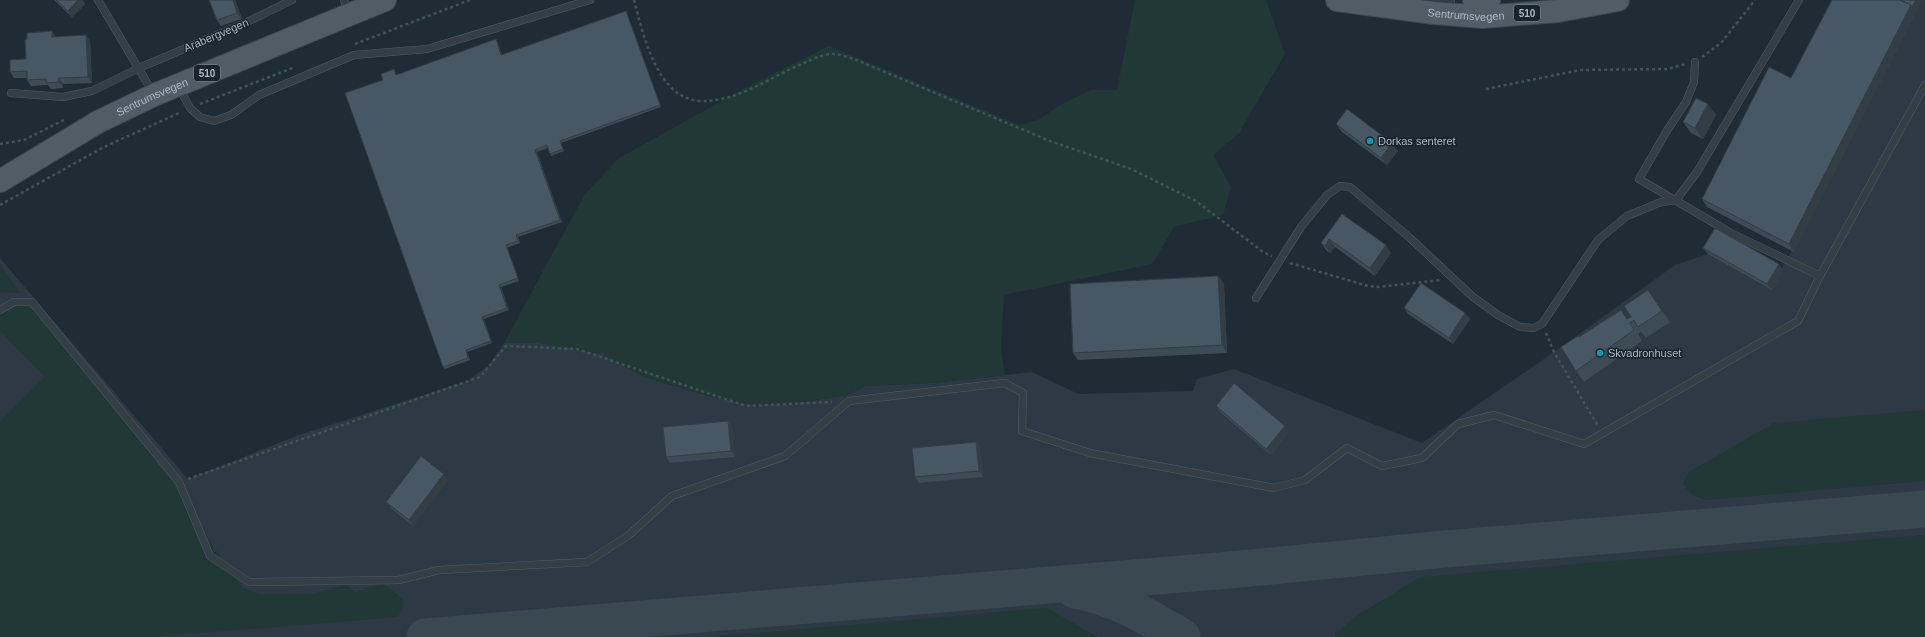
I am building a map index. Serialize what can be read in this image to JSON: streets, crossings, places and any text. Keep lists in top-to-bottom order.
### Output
{
  "streets": {
    "main road": ["Sentrumsvegen", "510"],
    "lane": ["Arabergvegen"]
  },
  "places": ["Dorkas senteret", "Skvadronhuset"]
}
